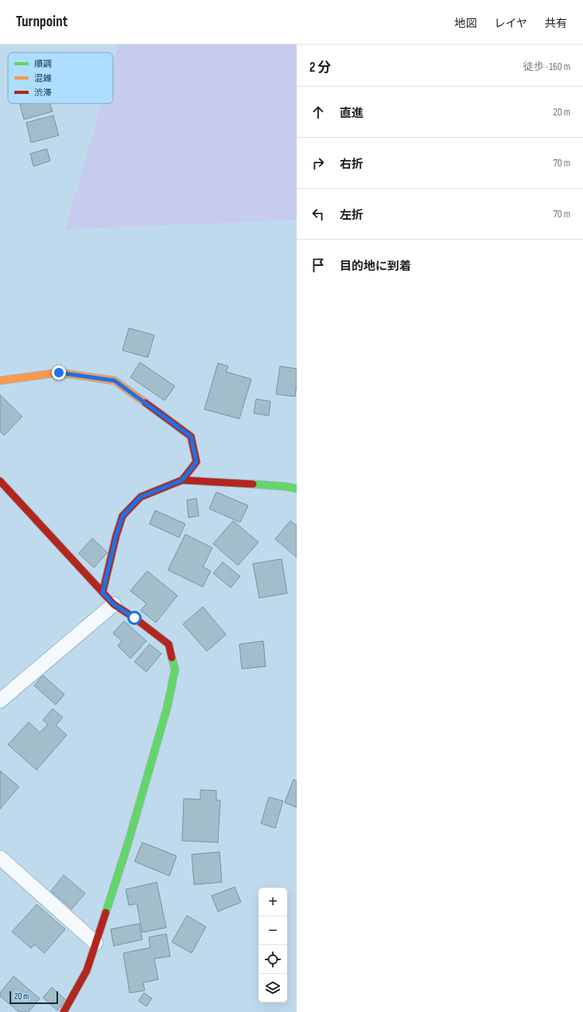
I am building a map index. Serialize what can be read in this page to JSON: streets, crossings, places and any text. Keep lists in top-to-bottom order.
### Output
{
  "legend": ["順調", "混雑", "渋滞"],
  "scale_bar": "20 m",
  "page": {
    "header": "Turnpoint",
    "nav": ["地図", "レイヤ", "共有"],
    "heading": ["2 分", "徒歩 · 160 m"],
    "list": [
      ["直進", "20 m"],
      ["右折", "70 m"],
      ["左折", "70 m"],
      "目的地に到着"
    ],
    "map_buttons": ["+", "−"],
    "scale": "20 m"
  }
}
